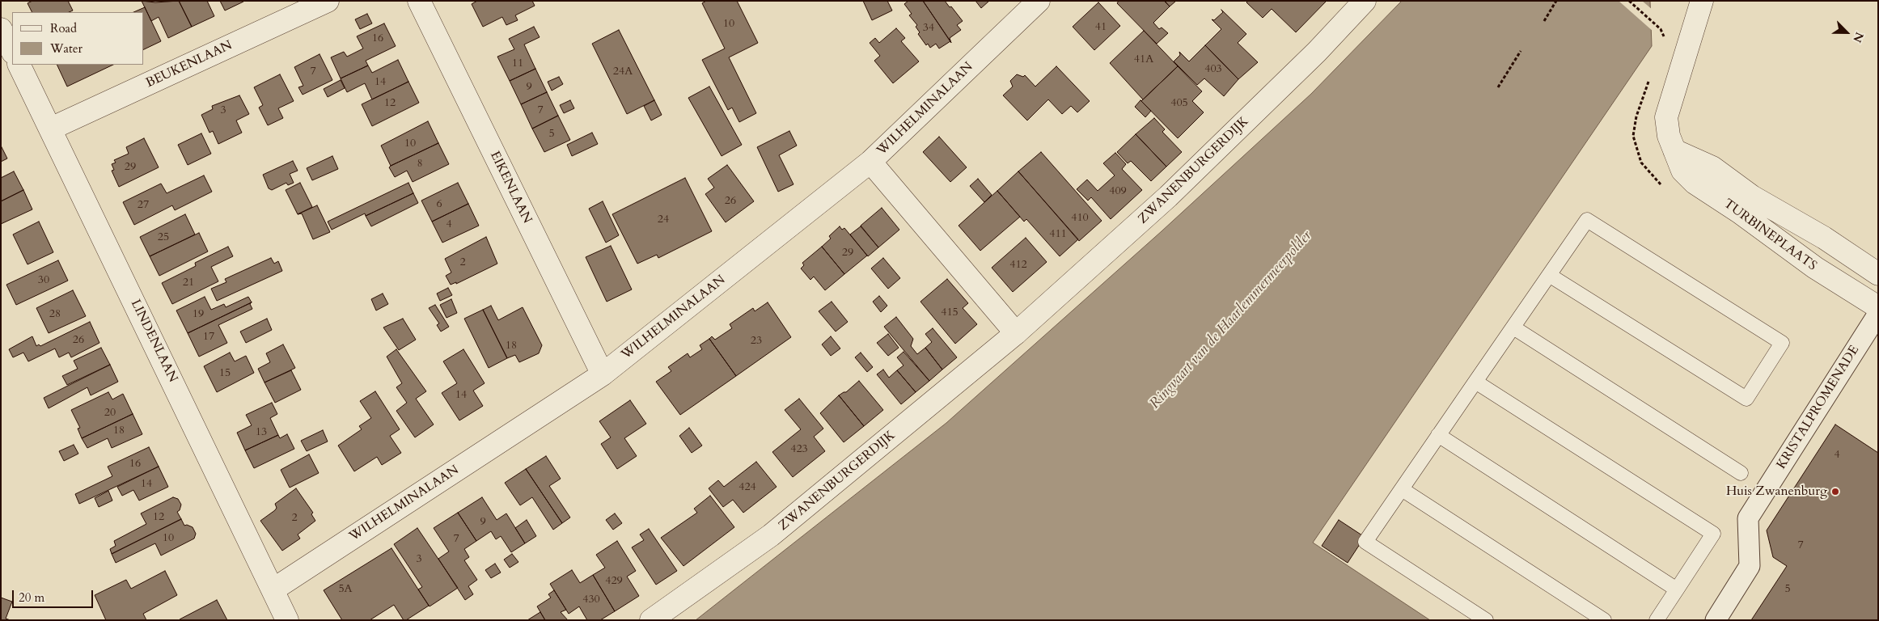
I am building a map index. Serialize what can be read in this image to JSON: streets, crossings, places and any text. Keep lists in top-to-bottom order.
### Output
{
  "streets": {
    "street": [
      "BEUKENLAAN",
      "WILHELMINALAAN",
      "ZWANENBURGERDIJK",
      "EIKENLAAN",
      "TURBINEPLAATS",
      "LINDENLAAN",
      "KRISTALPROMENADE"
    ]
  },
  "crossings": [
    ["BEUKENLAAN", "LINDENLAAN"],
    ["WILHELMINALAAN", "EIKENLAAN"],
    ["WILHELMINALAAN", "LINDENLAAN"],
    ["TURBINEPLAATS", "KRISTALPROMENADE"]
  ],
  "water": ["Ringvaart van de Haarlemmermeerpolder"],
  "places": ["Huis Zwanenburg"],
  "house_numbers": [
    "10",
    "41",
    "34",
    "16",
    "41A",
    "11",
    "403",
    "7",
    "24A",
    "14",
    "9",
    "12",
    "405",
    "3",
    "7",
    "5",
    "10",
    "8",
    "29",
    "409",
    "26",
    "6",
    "27",
    "410",
    "24",
    "4",
    "411",
    "25",
    "29",
    "2",
    "412",
    "30",
    "21",
    "415",
    "28",
    "19",
    "17",
    "26",
    "23",
    "18",
    "15",
    "14",
    "20",
    "18",
    "13",
    "423",
    "4",
    "16",
    "14",
    "424",
    "12",
    "2",
    "9",
    "10",
    "7",
    "7",
    "3",
    "429",
    "5A",
    "5",
    "430"
  ],
  "legend": ["Road", "Water"],
  "scale_bar": "20 m",
  "north": "bottom right"
}
